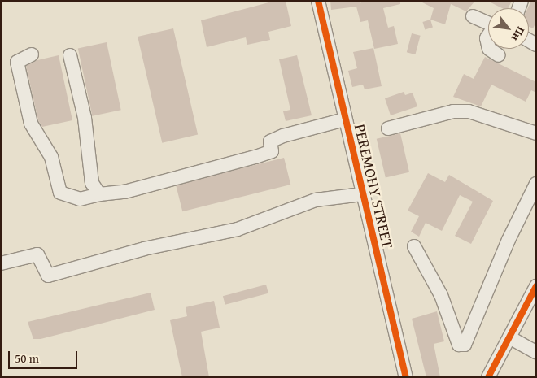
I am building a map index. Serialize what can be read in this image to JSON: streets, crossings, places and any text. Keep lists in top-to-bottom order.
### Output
{
  "streets": {
    "street": ["PEREMOHY STREET"]
  },
  "scale_bar": "50 m",
  "north": "bottom right"
}
